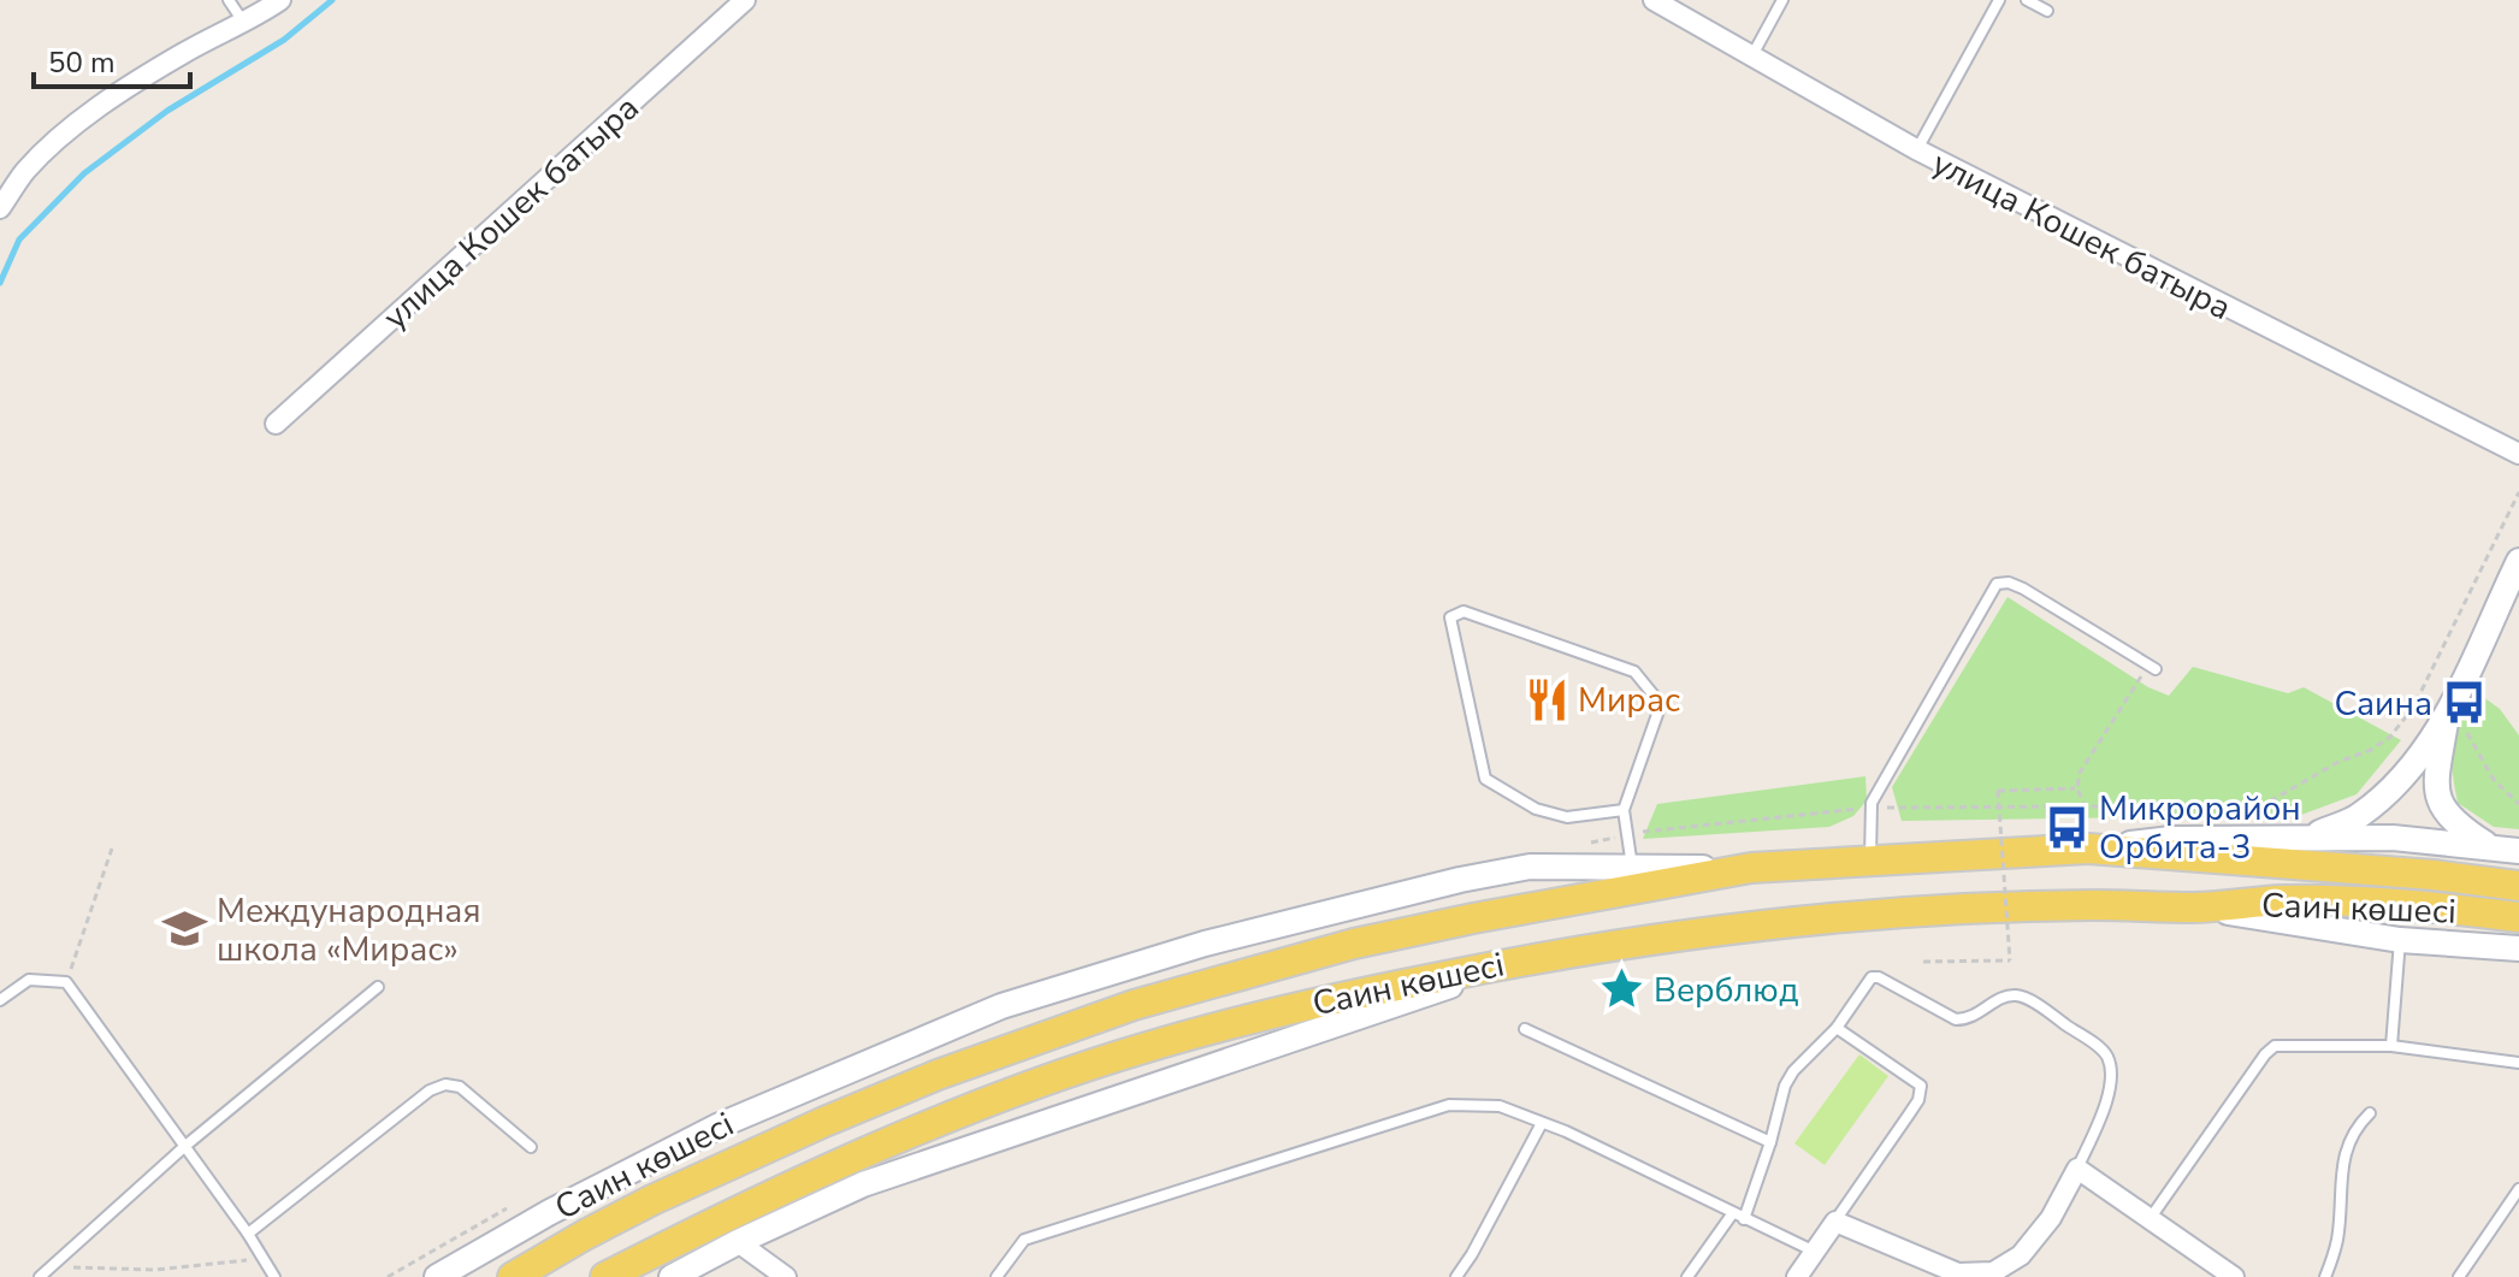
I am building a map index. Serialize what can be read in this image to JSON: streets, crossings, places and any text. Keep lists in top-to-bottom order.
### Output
{
  "streets": {
    "main road": ["Саин көшесі"],
    "street": ["улица Кошек батыра"]
  },
  "places": {
    "restaurant": ["Мирас"],
    "bus stop": ["Саина", "Микрорайон Орбита-3"],
    "school or university": ["Международная школа «Мирас»"],
    "place": ["Верблюд"]
  },
  "scale_bar": "50 m"
}
